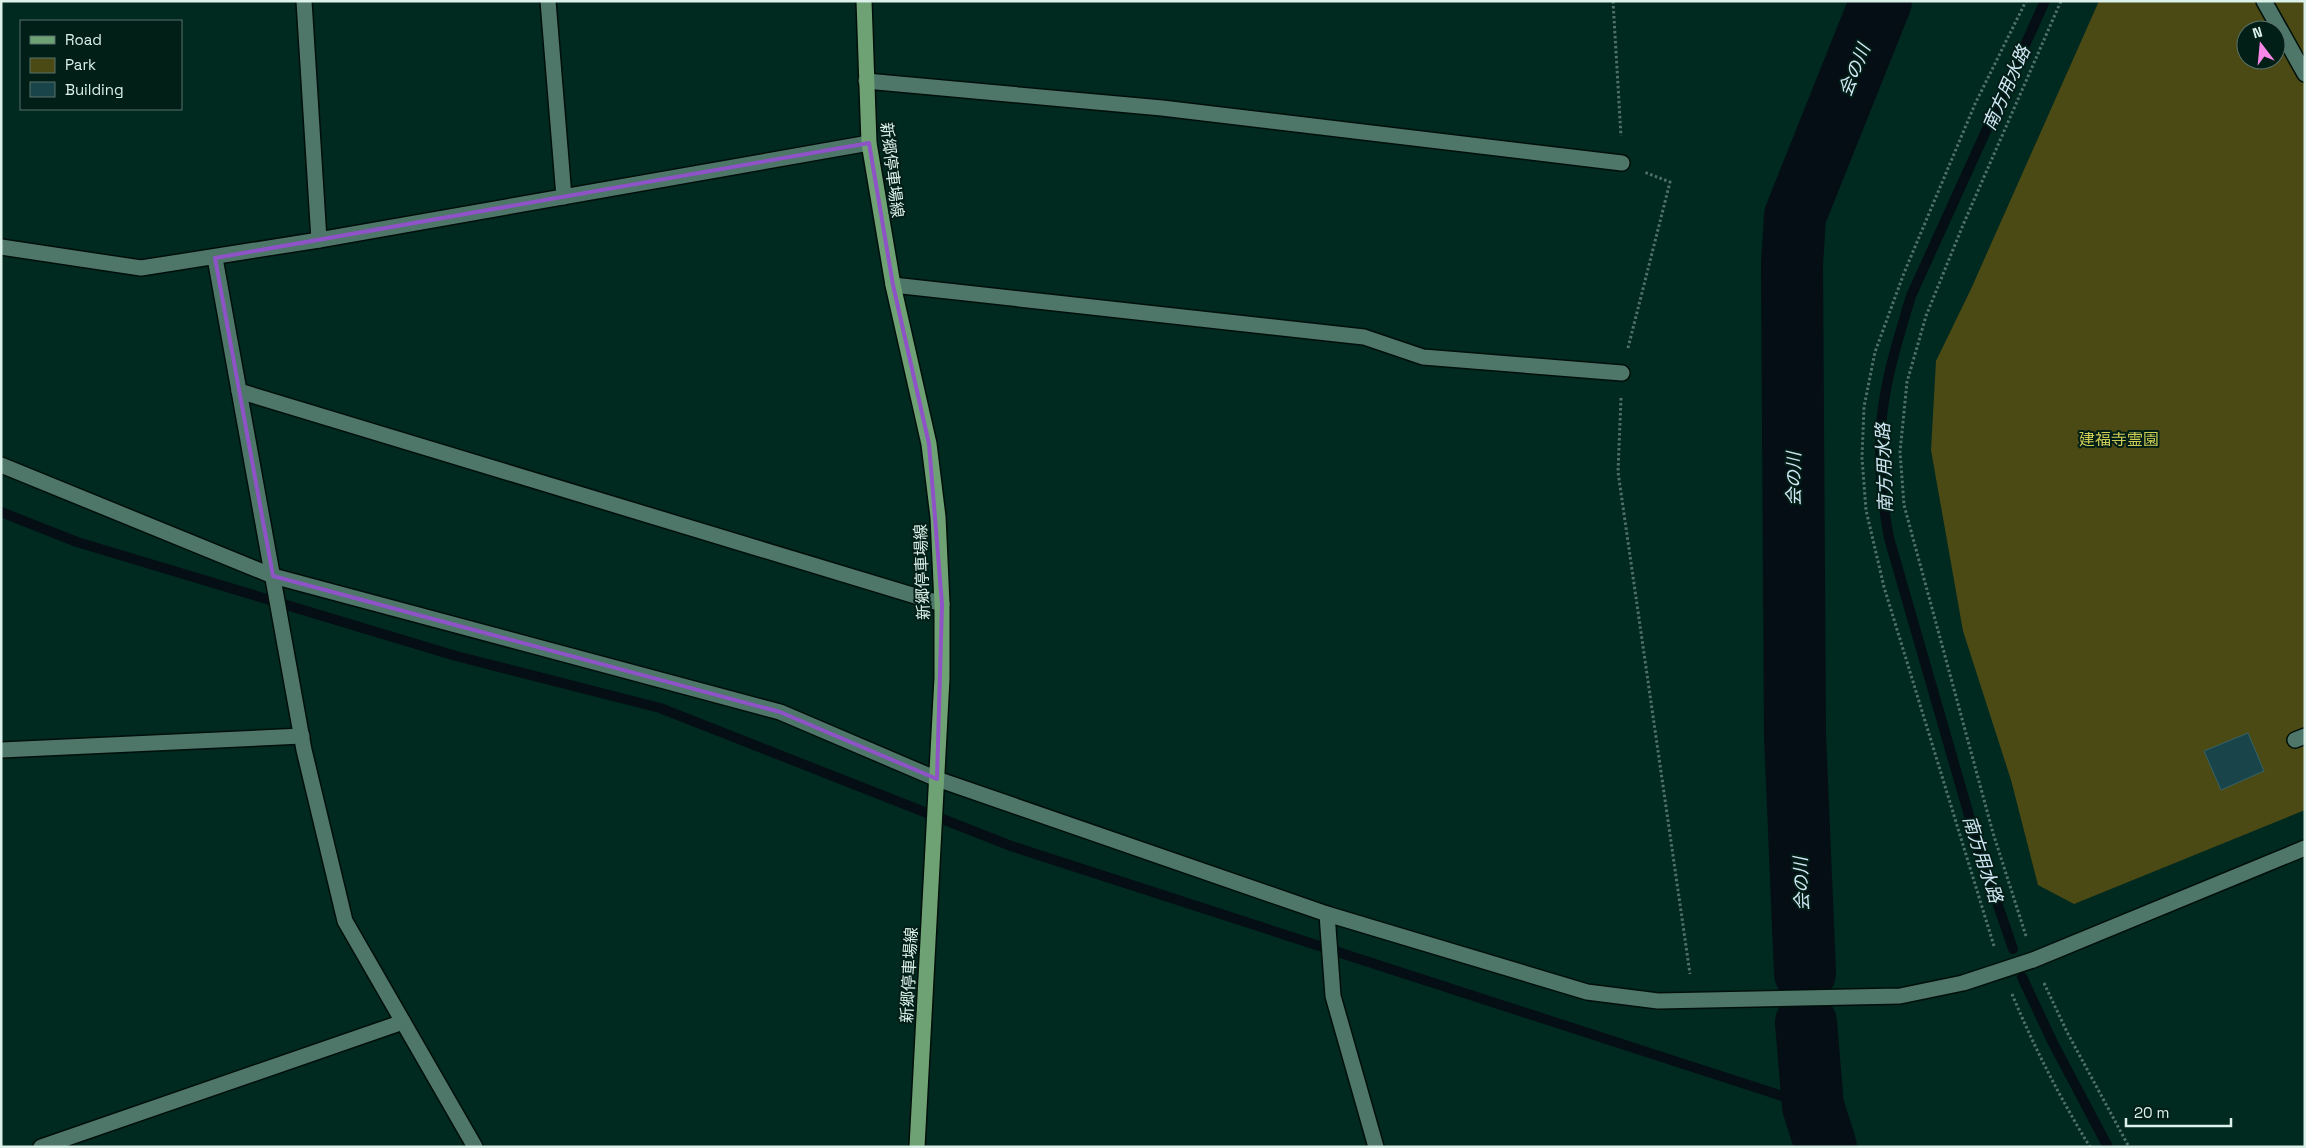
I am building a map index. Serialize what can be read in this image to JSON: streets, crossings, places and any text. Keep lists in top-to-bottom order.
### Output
{
  "streets": {
    "main road": ["新郷停車場線"]
  },
  "water": ["会の川", "南方用水路"],
  "parks": ["建福寺霊園"],
  "legend": ["Road", "Park", "Building"],
  "scale_bar": "20 m",
  "north": "top"
}
